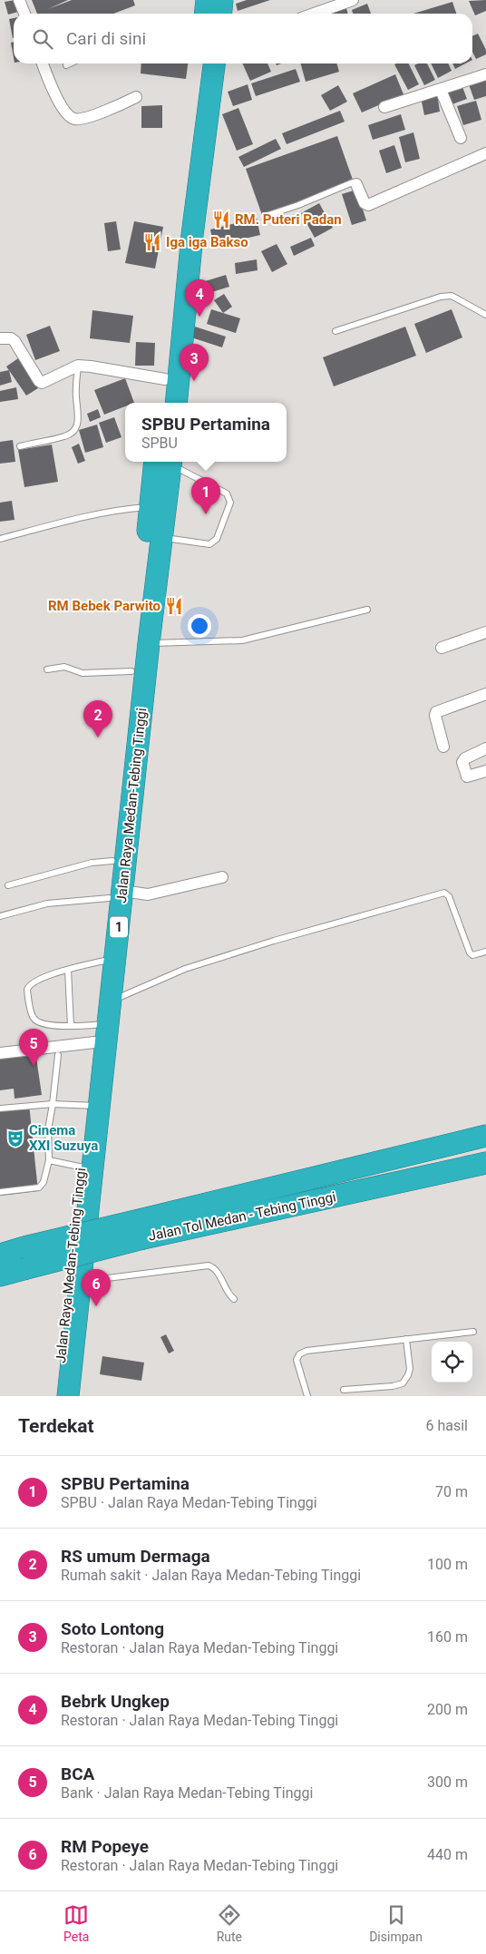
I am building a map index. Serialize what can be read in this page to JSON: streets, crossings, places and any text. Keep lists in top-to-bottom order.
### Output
{
  "streets": {
    "highway": ["Jalan Raya Medan-Tebing Tinggi", "1", "Jalan Tol Medan - Tebing Tinggi"]
  },
  "places": {
    "restaurant": ["RM. Puteri Padan", "Iga iga Bakso", "RM Bebek Parwito"],
    "theatre": ["Cinema XXI Suzuya"]
  },
  "page": {
    "search": "Cari di sini",
    "pins": [
      "4",
      "3",
      "1",
      "2",
      "5",
      "6"
    ],
    "popup": ["SPBU Pertamina", "SPBU"],
    "heading": ["Terdekat", "6 hasil"],
    "list": [
      {
        "mark": "1",
        "name": "SPBU Pertamina",
        "note": "SPBU · Jalan Raya Medan-Tebing Tinggi",
        "value": "70 m"
      },
      {
        "mark": "2",
        "name": "RS umum Dermaga",
        "note": "Rumah sakit · Jalan Raya Medan-Tebing Tinggi",
        "value": "100 m"
      },
      {
        "mark": "3",
        "name": "Soto Lontong",
        "note": "Restoran · Jalan Raya Medan-Tebing Tinggi",
        "value": "160 m"
      },
      {
        "mark": "4",
        "name": "Bebrk Ungkep",
        "note": "Restoran · Jalan Raya Medan-Tebing Tinggi",
        "value": "200 m"
      },
      {
        "mark": "5",
        "name": "BCA",
        "note": "Bank · Jalan Raya Medan-Tebing Tinggi",
        "value": "300 m"
      },
      {
        "mark": "6",
        "name": "RM Popeye",
        "note": "Restoran · Jalan Raya Medan-Tebing Tinggi",
        "value": "440 m"
      }
    ],
    "nav": ["Peta", "Rute", "Disimpan"]
  }
}
